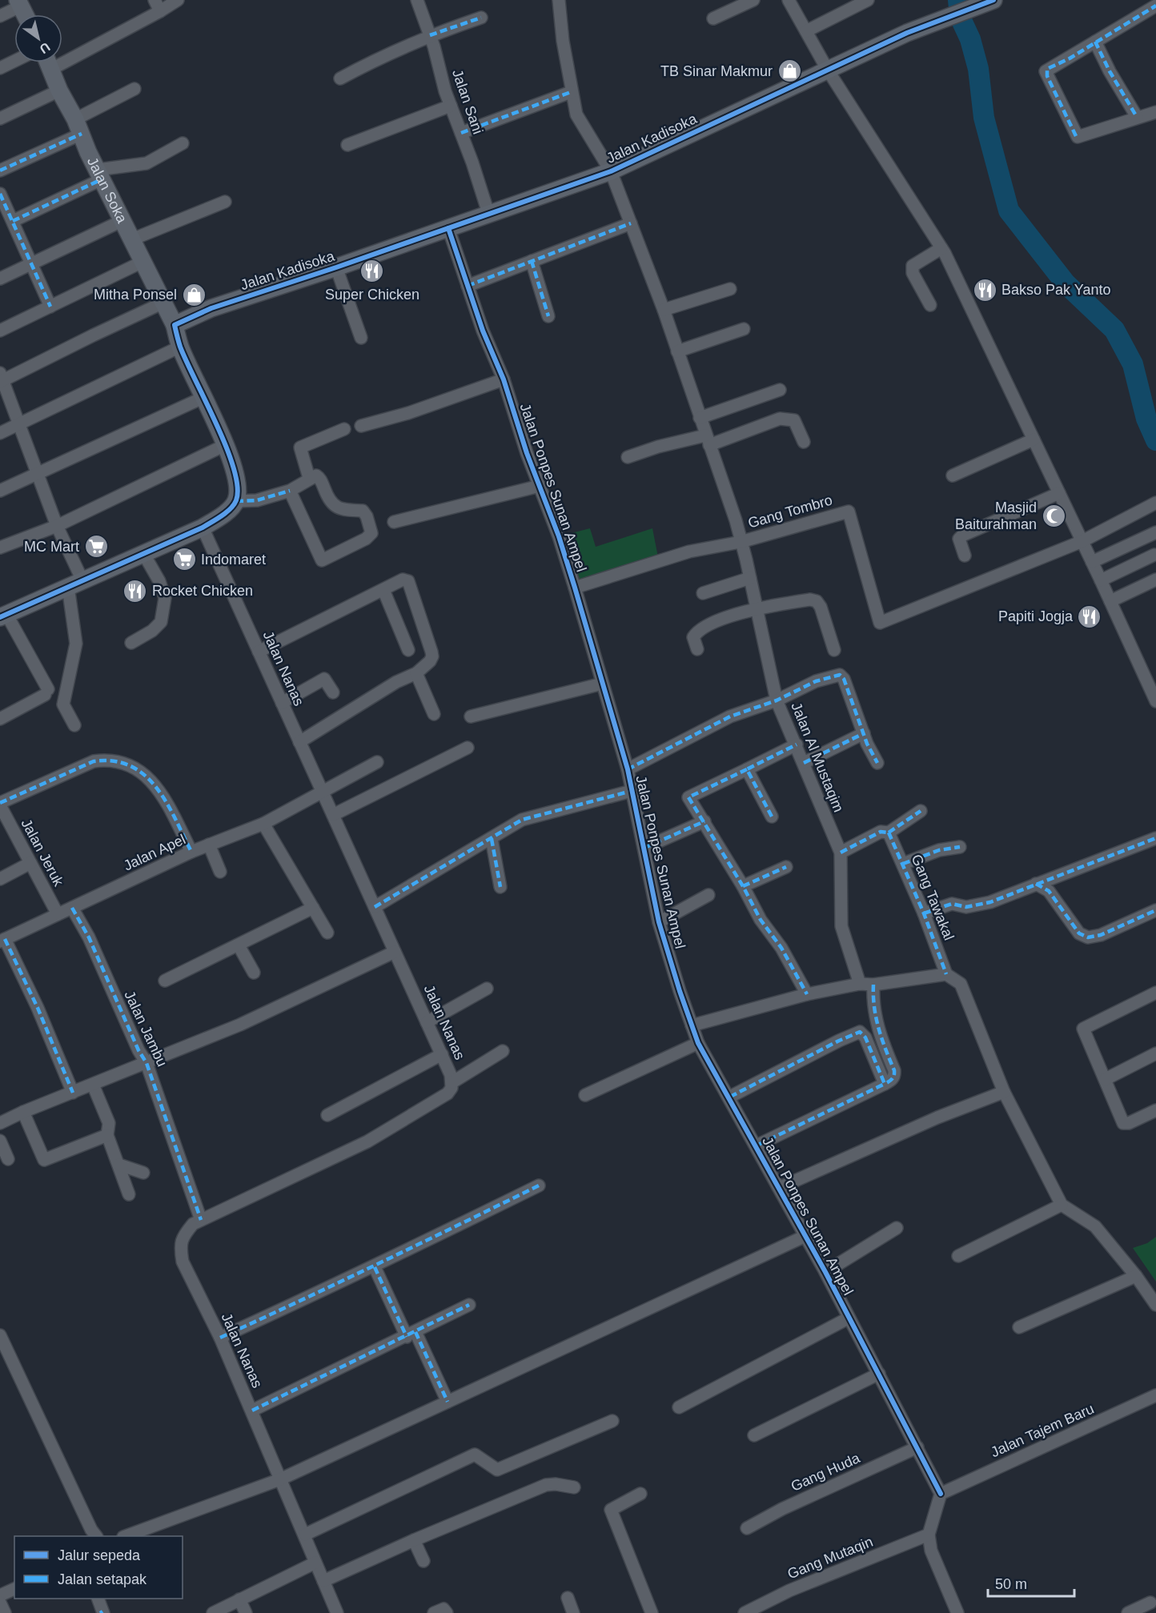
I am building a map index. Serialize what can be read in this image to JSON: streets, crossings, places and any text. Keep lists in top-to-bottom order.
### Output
{
  "streets": {
    "street": [
      "Jalan Sani",
      "Jalan Kadisoka",
      "Jalan Soka",
      "Jalan Ponpes Sunan Ampel",
      "Gang Tombro",
      "Jalan Nanas",
      "Jalan Al Mustaqim",
      "Jalan Jeruk",
      "Jalan Apel",
      "Gang Tawakal",
      "Jalan Jambu",
      "Jalan Tajem Baru",
      "Gang Huda",
      "Gang Mutaqin"
    ]
  },
  "crossings": [
    ["Jalan Sani", "Jalan Kadisoka"],
    ["Jalan Kadisoka", "Jalan Soka"],
    ["Jalan Kadisoka", "Jalan Ponpes Sunan Ampel"],
    ["Jalan Kadisoka", "Jalan Al Mustaqim"],
    ["Jalan Ponpes Sunan Ampel", "Jalan Tajem Baru"],
    ["Jalan Ponpes Sunan Ampel", "Gang Huda"],
    ["Gang Tombro", "Jalan Al Mustaqim"],
    ["Jalan Nanas", "Jalan Apel"],
    ["Jalan Nanas", "Jalan Jambu"],
    ["Jalan Jeruk", "Jalan Apel"],
    ["Jalan Apel", "Jalan Jambu"]
  ],
  "places": {
    "shop": ["TB Sinar Makmur", "Mitha Ponsel"],
    "restaurant": [
      "Super Chicken",
      "Bakso Pak Yanto",
      "Rocket Chicken",
      "Papiti Jogja"
    ],
    "mosque": ["Masjid Baiturahman"],
    "supermarket": ["MC Mart", "Indomaret"]
  },
  "legend": ["Jalur sepeda", "Jalan setapak"],
  "scale_bar": "50 m",
  "north": "bottom right"
}
